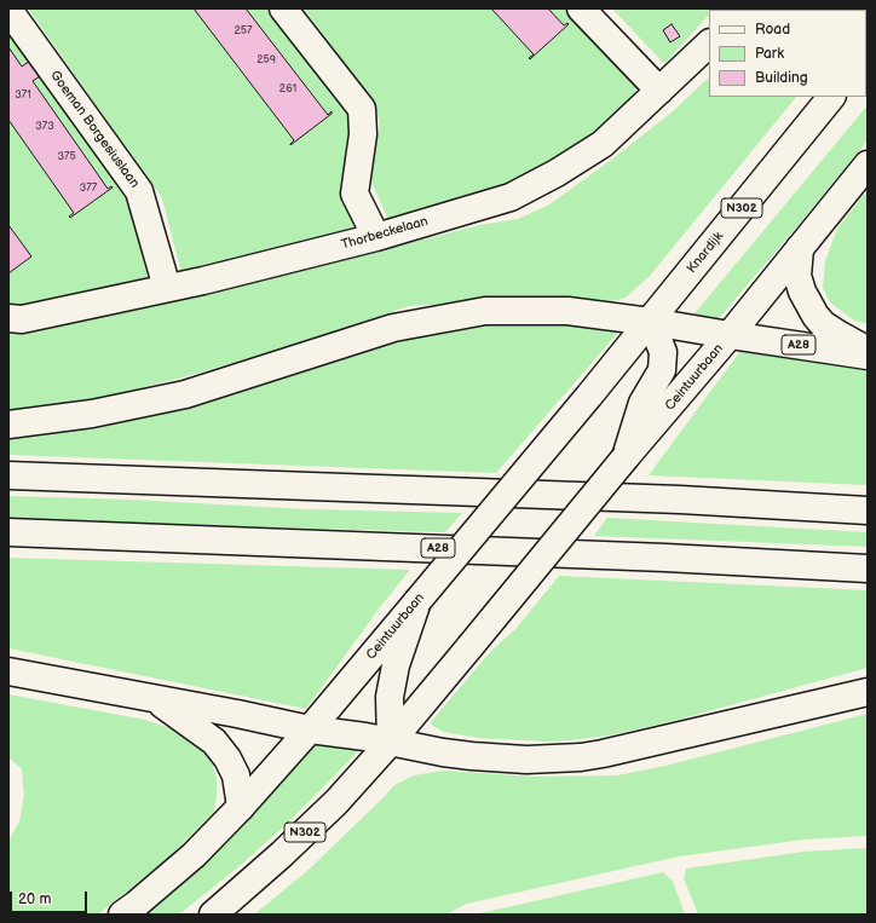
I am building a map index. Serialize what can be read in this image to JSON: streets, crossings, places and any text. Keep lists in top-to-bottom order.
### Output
{
  "streets": {
    "main road": [
      "Goeman Borgesiuslaan",
      "N302",
      "Thorbeckelaan",
      "Knardijk",
      "A28",
      "Ceintuurbaan"
    ]
  },
  "crossings": [
    ["Goeman Borgesiuslaan", "Thorbeckelaan"],
    ["N302", "A28"],
    ["N302", "Ceintuurbaan"],
    ["Knardijk", "Ceintuurbaan"],
    ["A28", "Ceintuurbaan"]
  ],
  "house_numbers": [
    "257",
    "259",
    "261",
    "371",
    "373",
    "375",
    "377"
  ],
  "legend": ["Road", "Park", "Building"],
  "scale_bar": "20 m"
}
